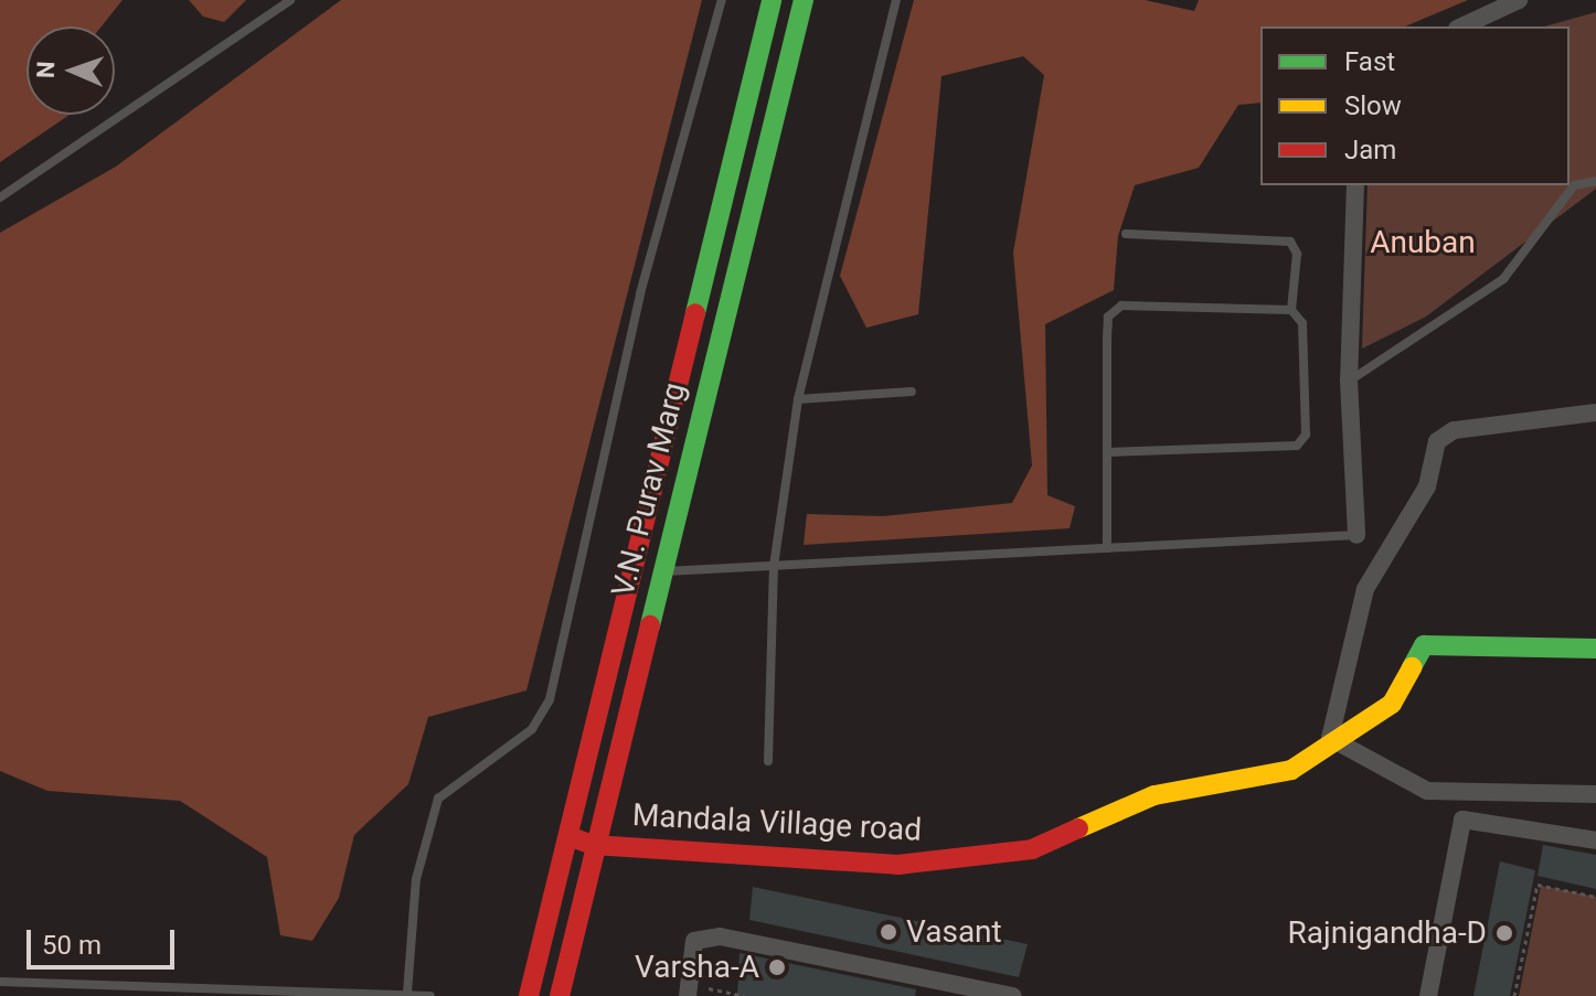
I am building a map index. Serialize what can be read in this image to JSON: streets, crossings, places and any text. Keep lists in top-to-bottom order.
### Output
{
  "streets": {
    "street": ["V.N. Purav Marg", "Mandala Village road"]
  },
  "crossings": [
    ["V.N. Purav Marg", "Mandala Village road"]
  ],
  "parks": ["Anuban"],
  "places": ["Vasant", "Rajnigandha-D", "Varsha-A"],
  "legend": ["Fast", "Slow", "Jam"],
  "scale_bar": "50 m",
  "north": "left"
}
